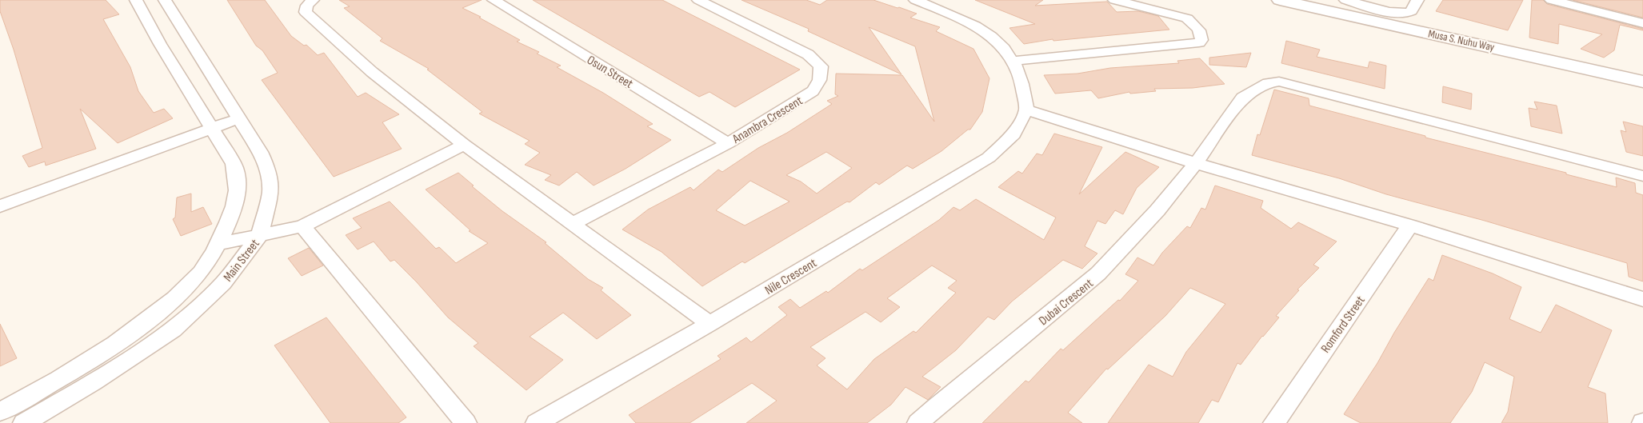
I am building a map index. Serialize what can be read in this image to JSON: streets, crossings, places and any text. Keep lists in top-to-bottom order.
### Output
{
  "streets": {
    "street": [
      "Musa S. Nuhu Way",
      "Osun Street",
      "Anambra Crescent",
      "Main Street",
      "Nile Crescent",
      "Dubai Crescent",
      "Romford Street"
    ]
  },
  "crossings": [
    ["Osun Street", "Anambra Crescent"]
  ]
}
